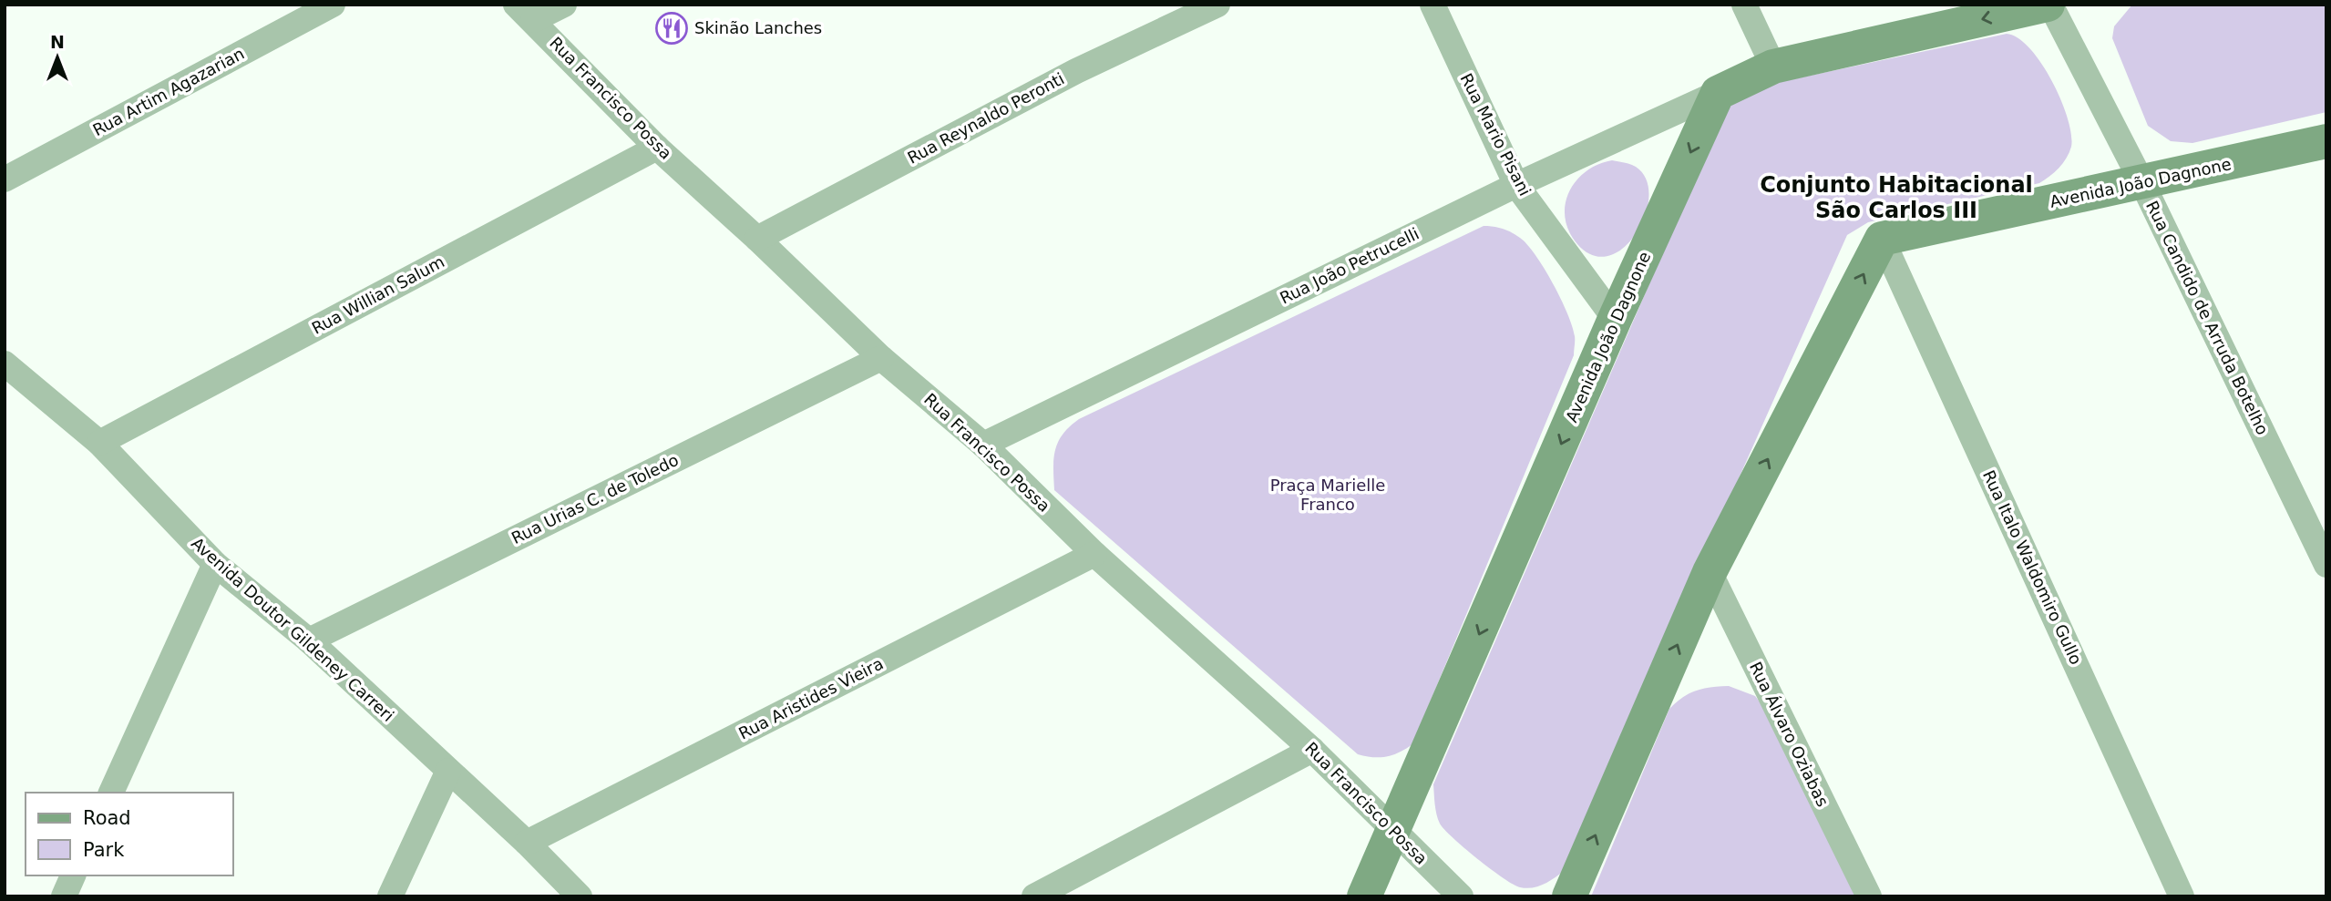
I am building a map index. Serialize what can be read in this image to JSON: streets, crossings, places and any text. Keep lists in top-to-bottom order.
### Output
{
  "streets": {
    "street": [
      "Rua Artim Agazarian",
      "Rua Francisco Possa",
      "Rua Reynaldo Peronti",
      "Rua Mario Pisani",
      "Avenida João Dagnone",
      "Rua João Petrucelli",
      "Rua Willian Salum",
      "Rua Candido de Arruda Botelho",
      "Rua Urias C. de Toledo",
      "Rua Italo Waldomiro Gullo",
      "Avenida Doutor Gildeney Carreri",
      "Rua Aristides Vieira",
      "Rua Álvaro Oziabas"
    ]
  },
  "crossings": [
    ["Rua Francisco Possa", "Rua Reynaldo Peronti"],
    ["Rua Francisco Possa", "Avenida João Dagnone"],
    ["Rua Francisco Possa", "Rua João Petrucelli"],
    ["Rua Francisco Possa", "Rua Willian Salum"],
    ["Rua Francisco Possa", "Rua Urias C. de Toledo"],
    ["Rua Francisco Possa", "Rua Aristides Vieira"],
    ["Rua Mario Pisani", "Avenida João Dagnone"],
    ["Rua Mario Pisani", "Rua João Petrucelli"],
    ["Avenida João Dagnone", "Rua João Petrucelli"],
    ["Avenida João Dagnone", "Rua Candido de Arruda Botelho"],
    ["Avenida João Dagnone", "Rua Italo Waldomiro Gullo"],
    ["Rua Willian Salum", "Avenida Doutor Gildeney Carreri"],
    ["Rua Urias C. de Toledo", "Avenida Doutor Gildeney Carreri"],
    ["Avenida Doutor Gildeney Carreri", "Rua Aristides Vieira"]
  ],
  "districts": ["Conjunto Habitacional São Carlos III"],
  "parks": ["Praça Marielle Franco"],
  "places": {
    "restaurant": ["Skinão Lanches"]
  },
  "legend": ["Road", "Park"],
  "north": "top"
}
